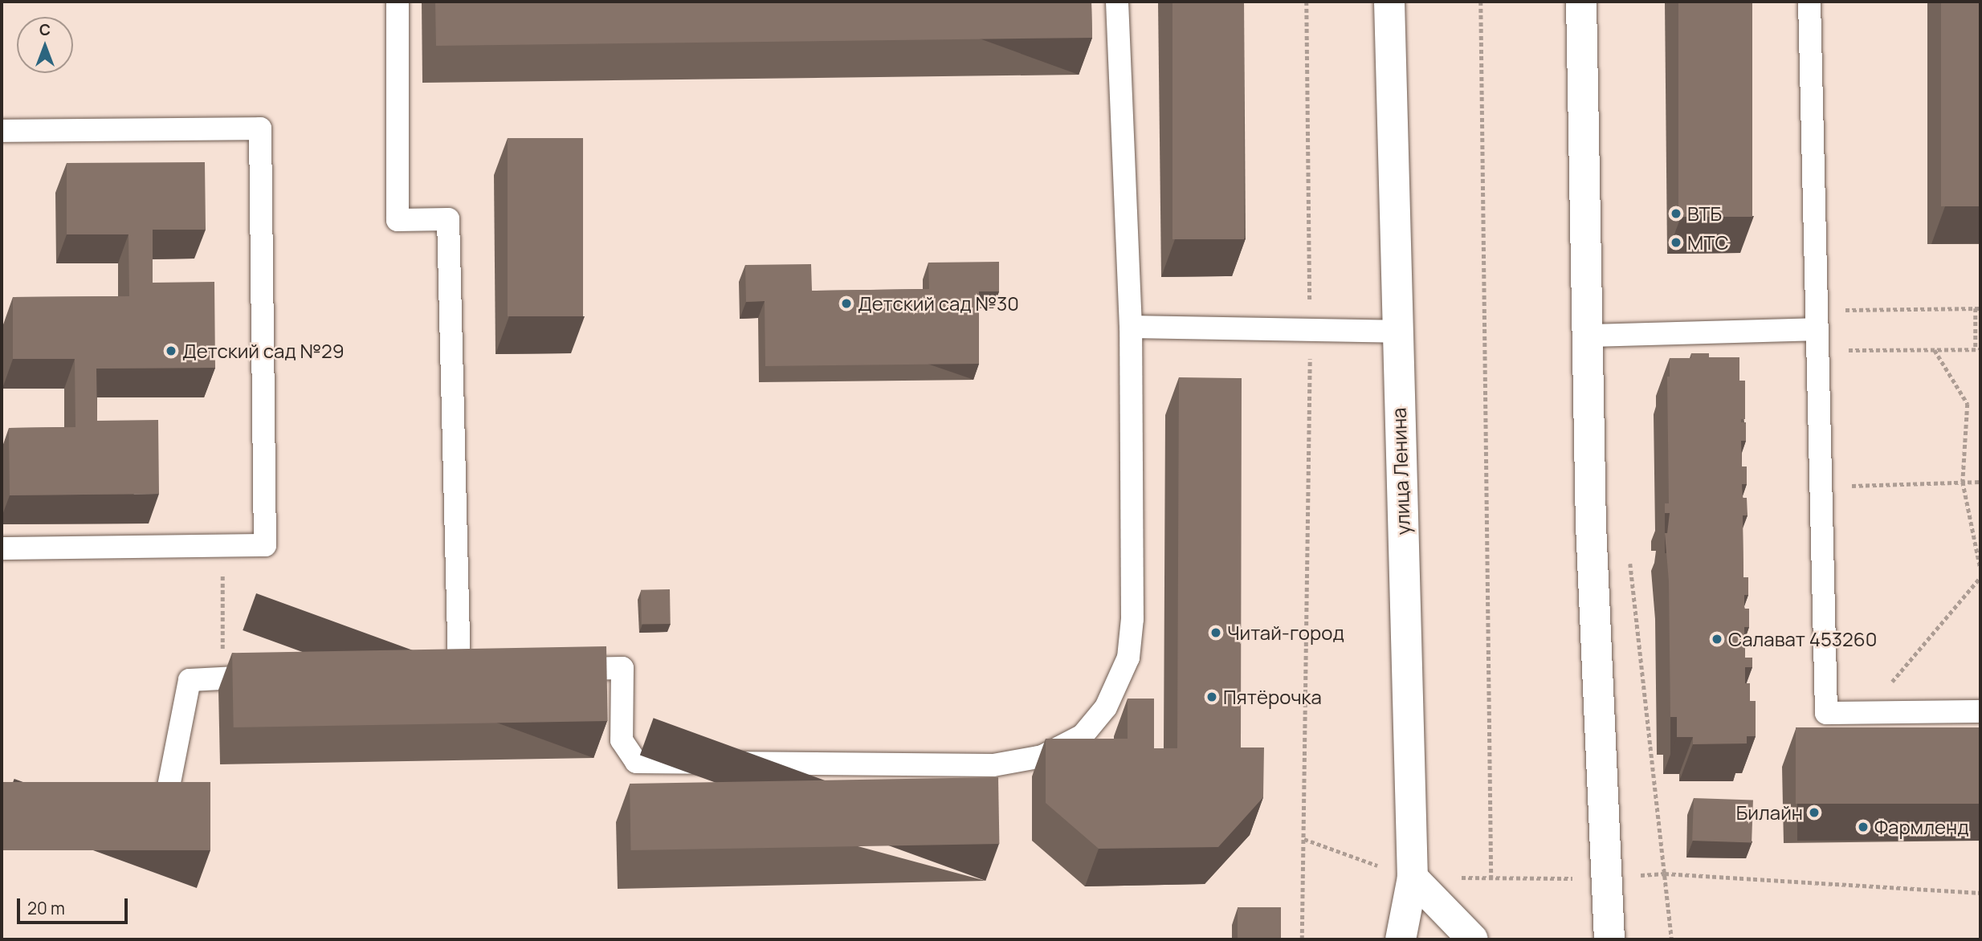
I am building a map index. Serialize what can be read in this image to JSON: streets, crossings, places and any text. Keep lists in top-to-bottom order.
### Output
{
  "streets": {
    "street": ["улица Ленина"]
  },
  "places": [
    "ВТБ",
    "МТС",
    "Детский сад №30",
    "Детский сад №29",
    "Читай-город",
    "Салават 453260",
    "Пятёрочка",
    "Билайн",
    "Фармленд"
  ],
  "scale_bar": "20 m",
  "north": "top"
}
